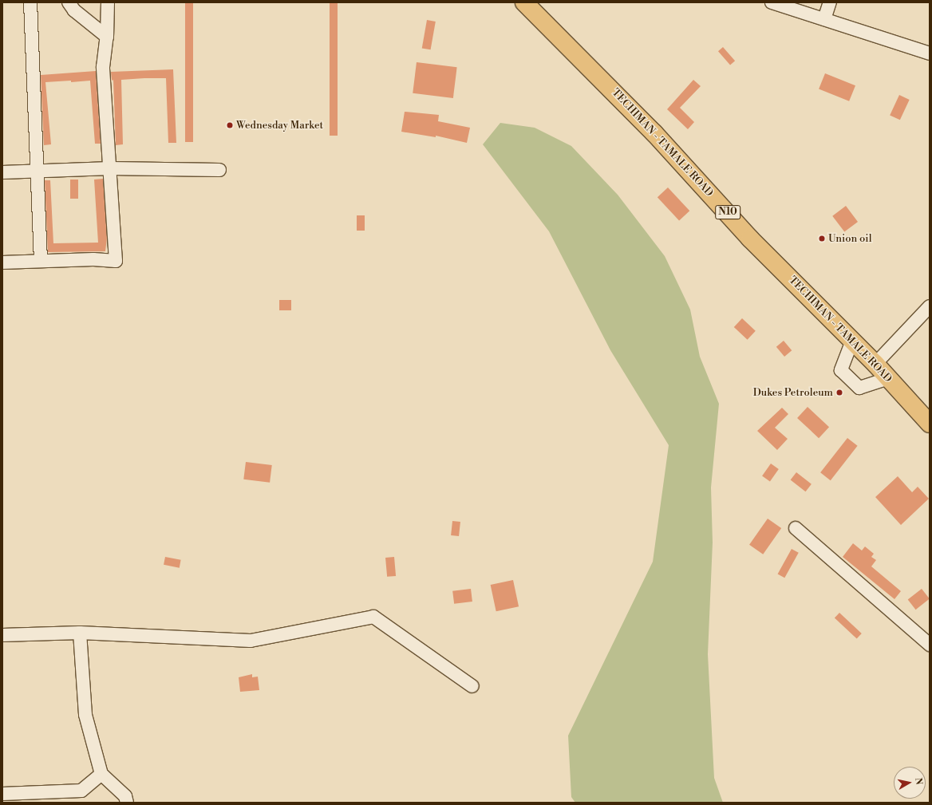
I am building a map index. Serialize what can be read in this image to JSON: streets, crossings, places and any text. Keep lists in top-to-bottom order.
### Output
{
  "streets": {
    "highway": ["TECHIMAN - TAMALE ROAD", "N10"]
  },
  "places": ["Wednesday Market", "Union oil", "Dukes Petroleum"],
  "north": "right"
}
